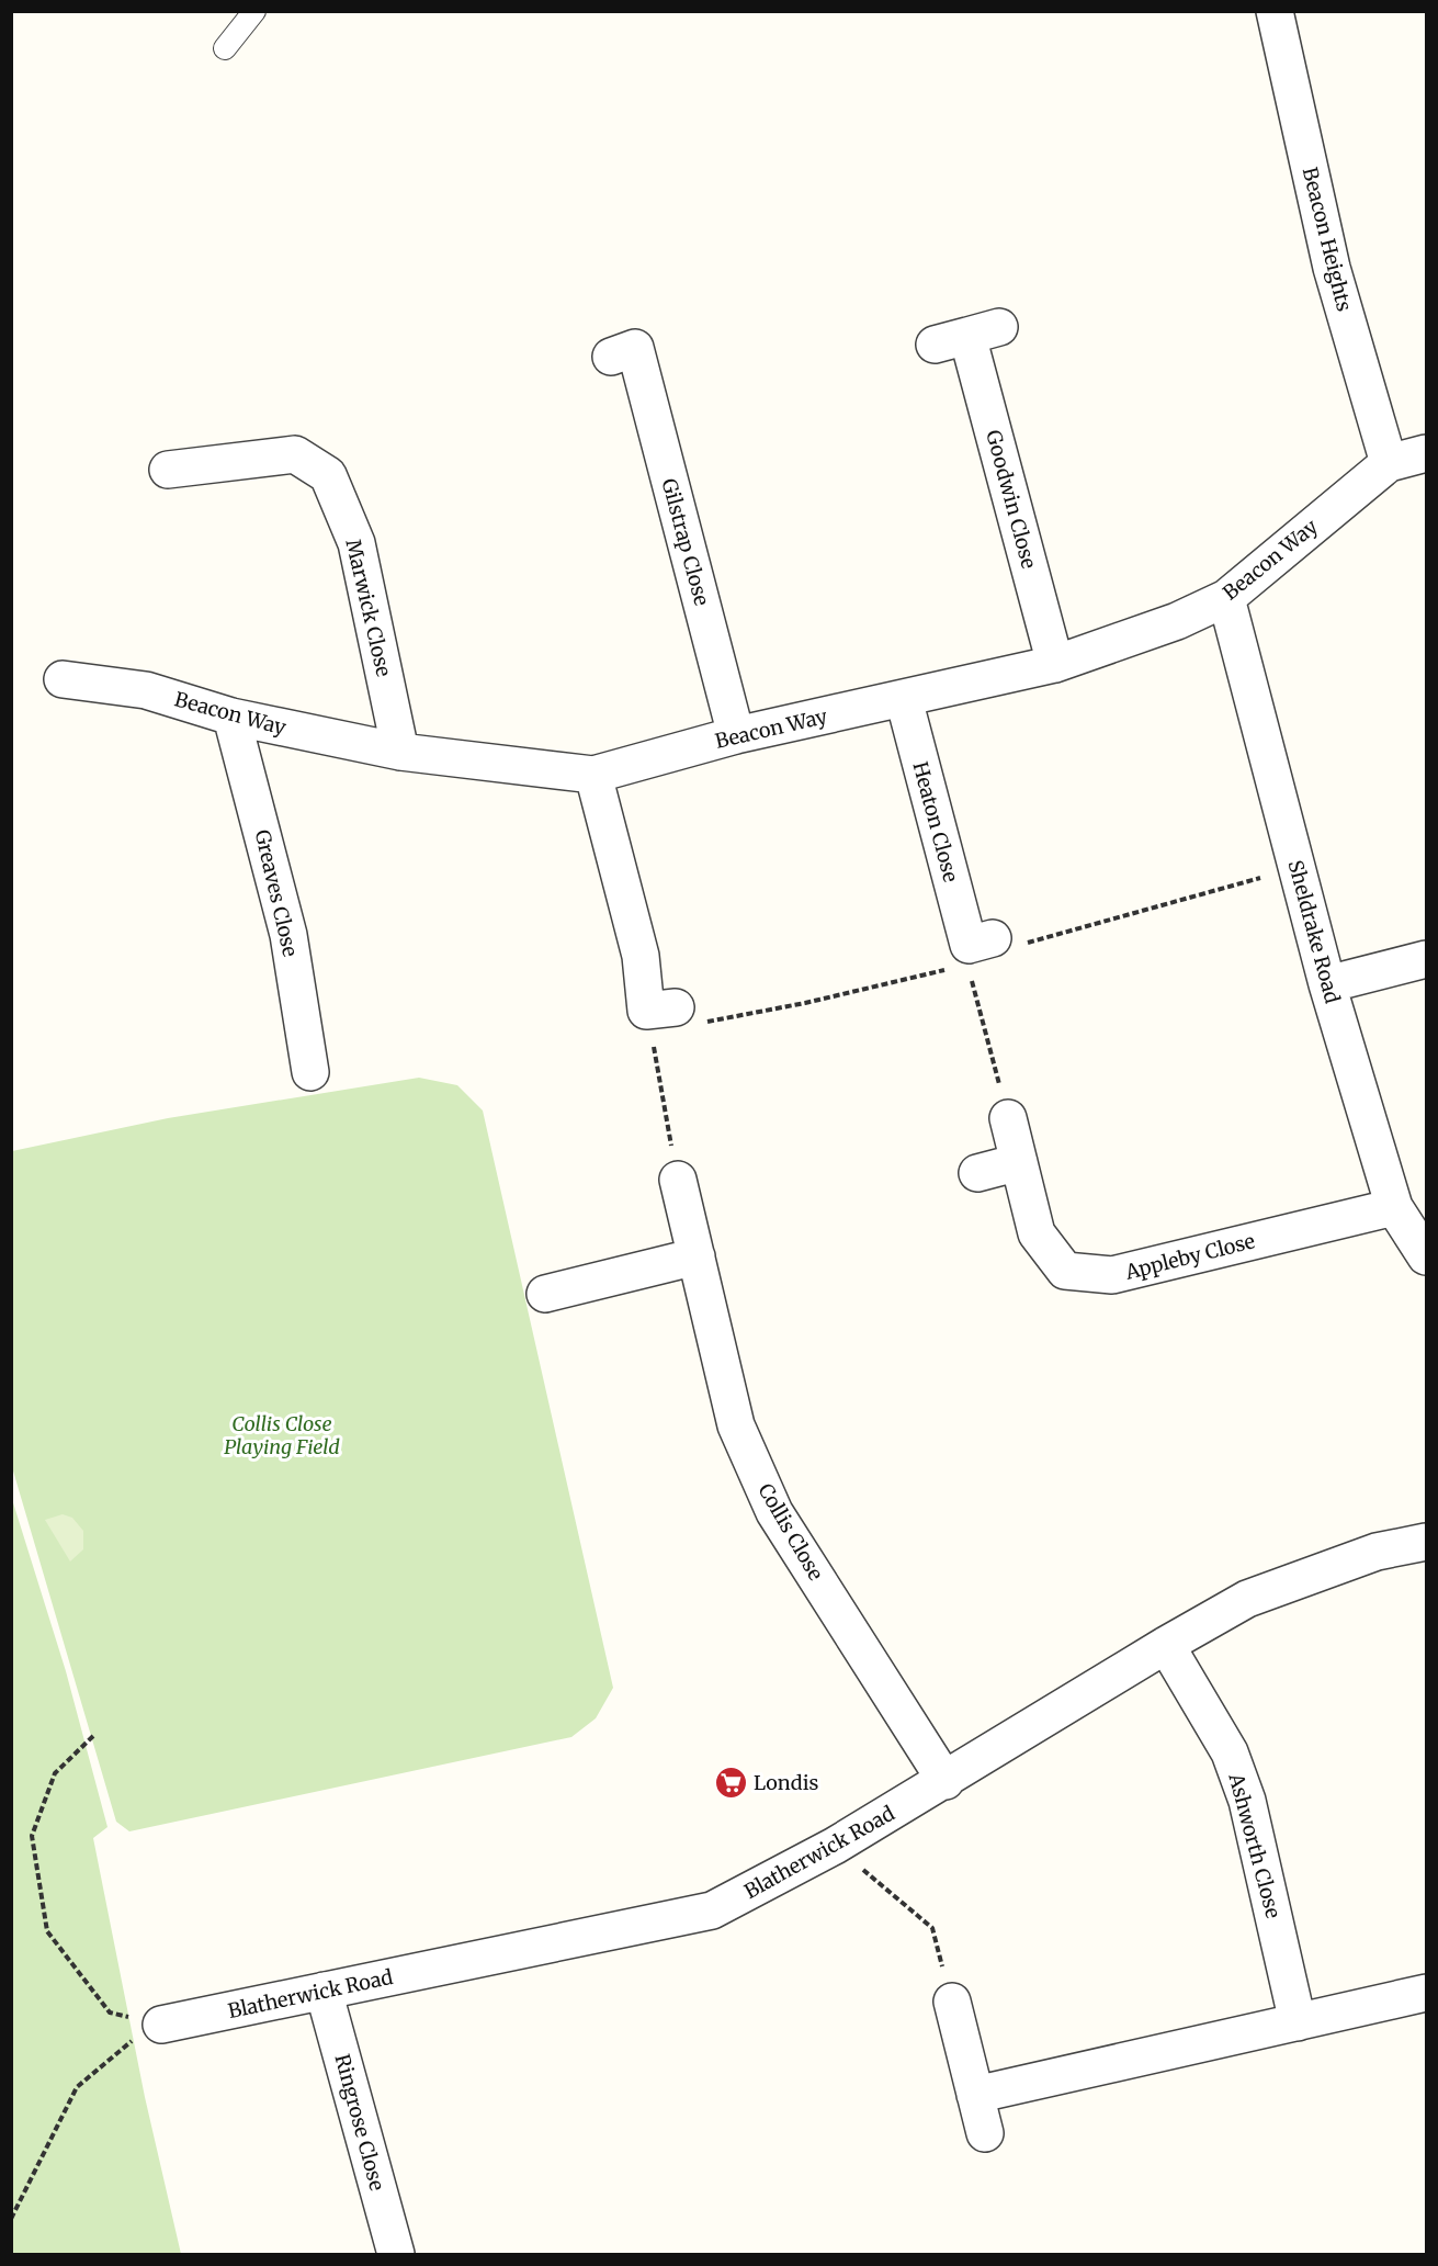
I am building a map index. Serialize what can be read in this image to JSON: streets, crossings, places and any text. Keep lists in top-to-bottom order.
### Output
{
  "streets": {
    "street": [
      "Beacon Heights",
      "Goodwin Close",
      "Gilstrap Close",
      "Beacon Way",
      "Marwick Close",
      "Heaton Close",
      "Greaves Close",
      "Sheldrake Road",
      "Appleby Close",
      "Collis Close",
      "Ashworth Close",
      "Blatherwick Road",
      "Ringrose Close"
    ]
  },
  "crossings": [
    ["Beacon Heights", "Beacon Way"],
    ["Goodwin Close", "Beacon Way"],
    ["Gilstrap Close", "Beacon Way"],
    ["Beacon Way", "Marwick Close"],
    ["Beacon Way", "Heaton Close"],
    ["Beacon Way", "Greaves Close"],
    ["Beacon Way", "Sheldrake Road"],
    ["Sheldrake Road", "Appleby Close"],
    ["Collis Close", "Blatherwick Road"],
    ["Ashworth Close", "Blatherwick Road"],
    ["Blatherwick Road", "Ringrose Close"]
  ],
  "parks": ["Collis Close Playing Field"],
  "places": {
    "supermarket": ["Londis"]
  }
}
